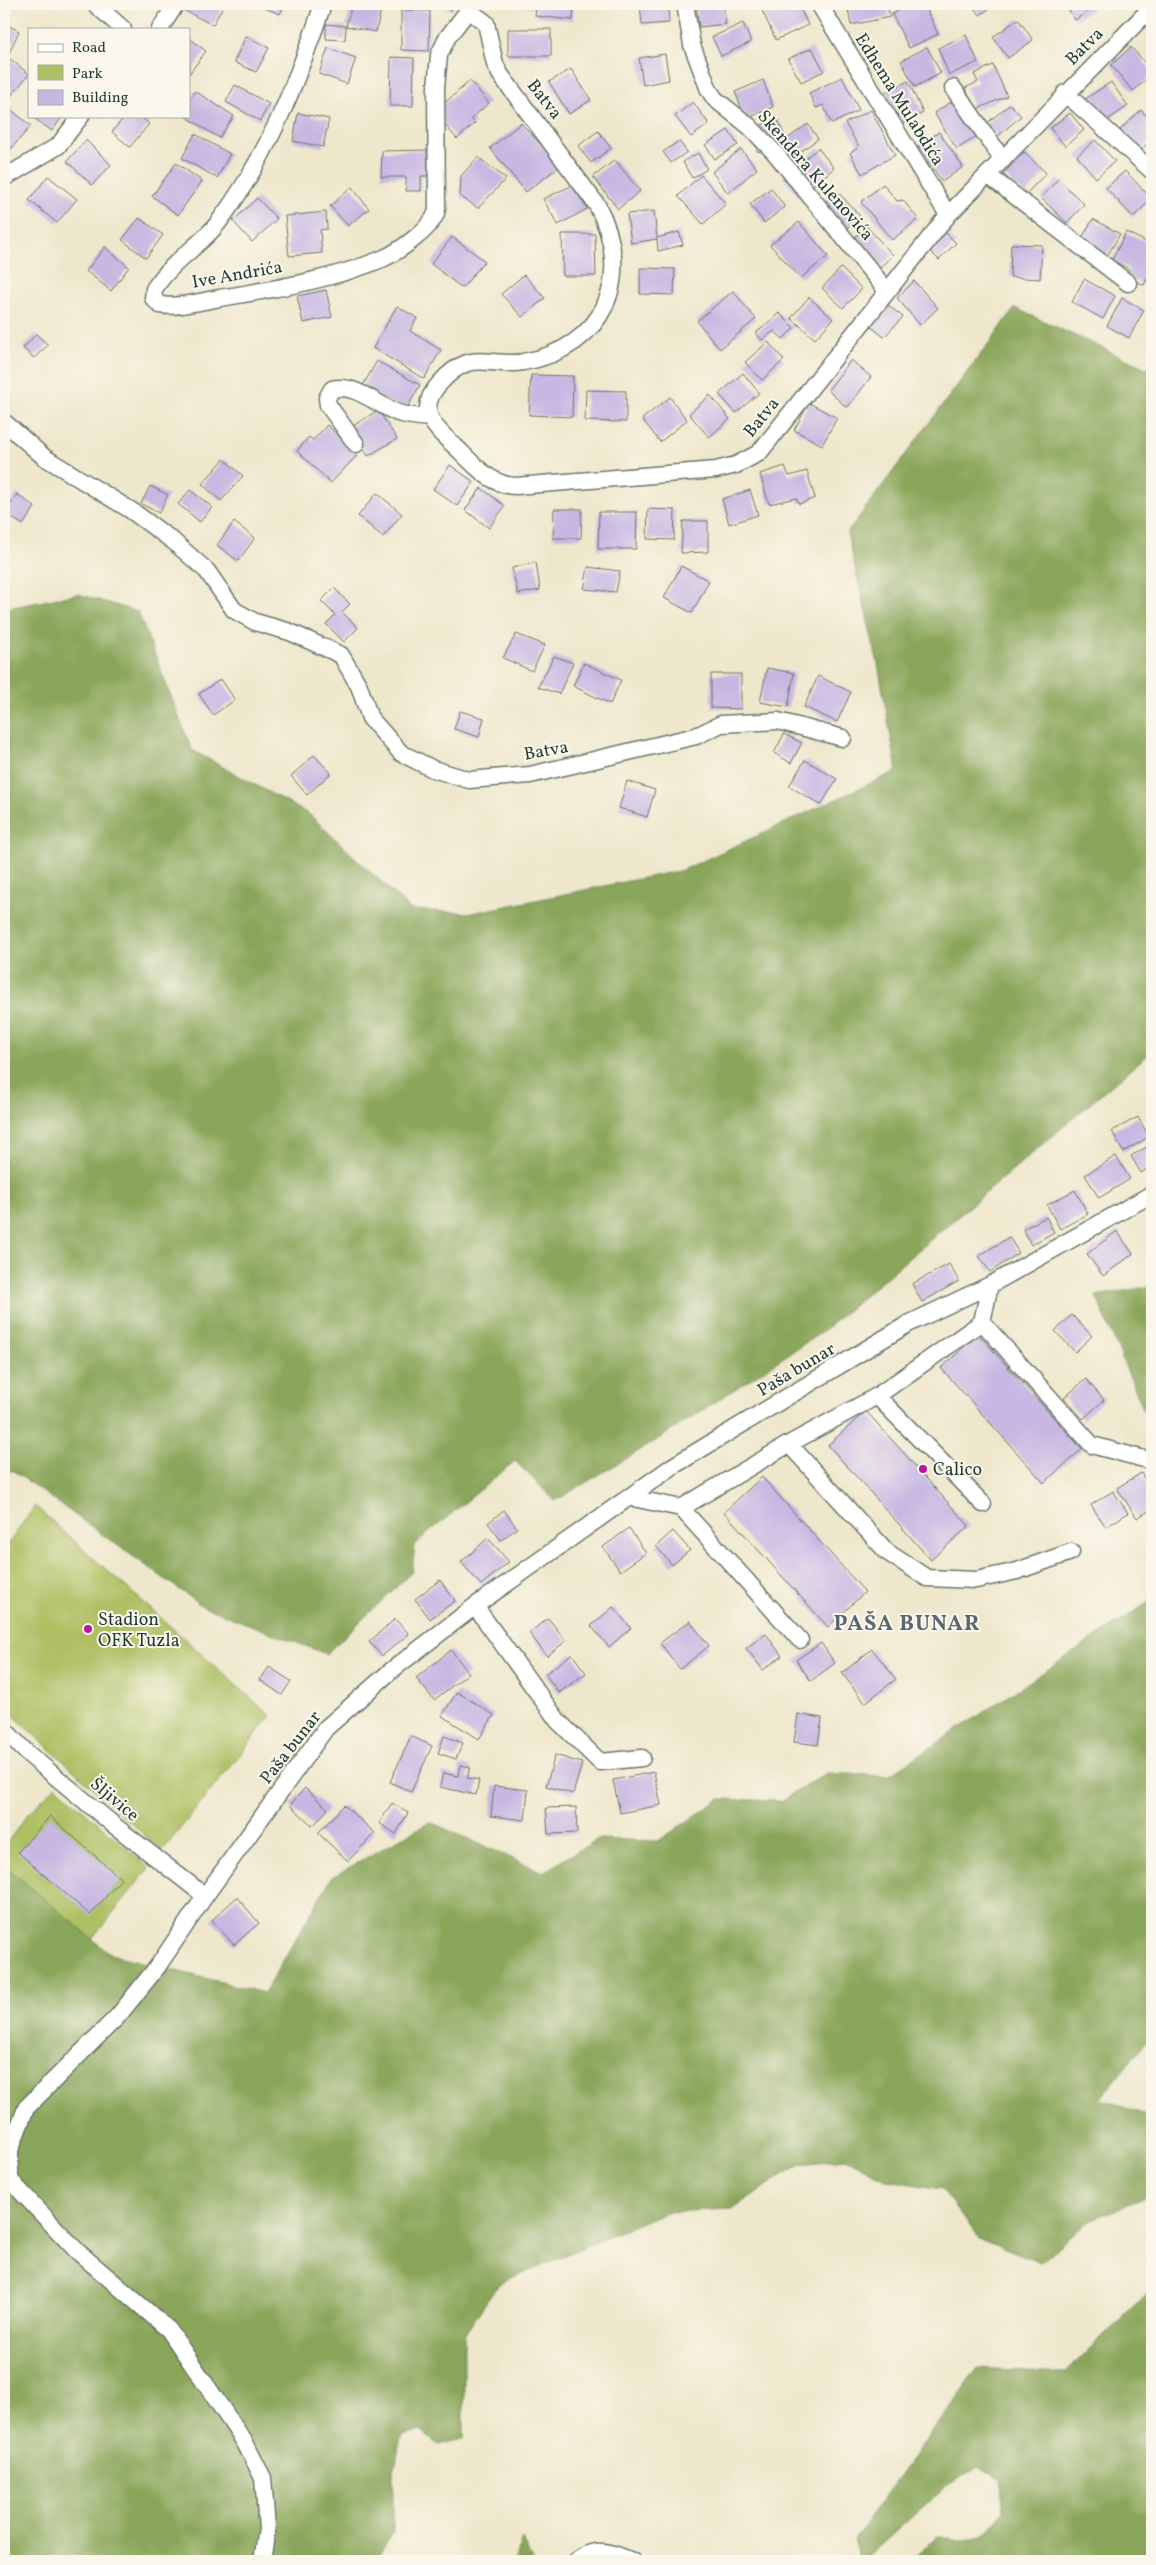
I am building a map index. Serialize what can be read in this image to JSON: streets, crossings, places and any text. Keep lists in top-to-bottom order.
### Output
{
  "streets": {
    "street": [
      "Batva",
      "Edhema Mulabdića",
      "Skendera Kulenovića",
      "Ive Andrića",
      "Paša bunar",
      "Šljivice"
    ]
  },
  "crossings": [
    ["Batva", "Edhema Mulabdića"],
    ["Batva", "Skendera Kulenovića"],
    ["Batva", "Ive Andrića"],
    ["Paša bunar", "Šljivice"]
  ],
  "districts": ["PAŠA BUNAR"],
  "places": ["Calico", "Stadion OFK Tuzla"],
  "legend": ["Road", "Park", "Building"]
}
